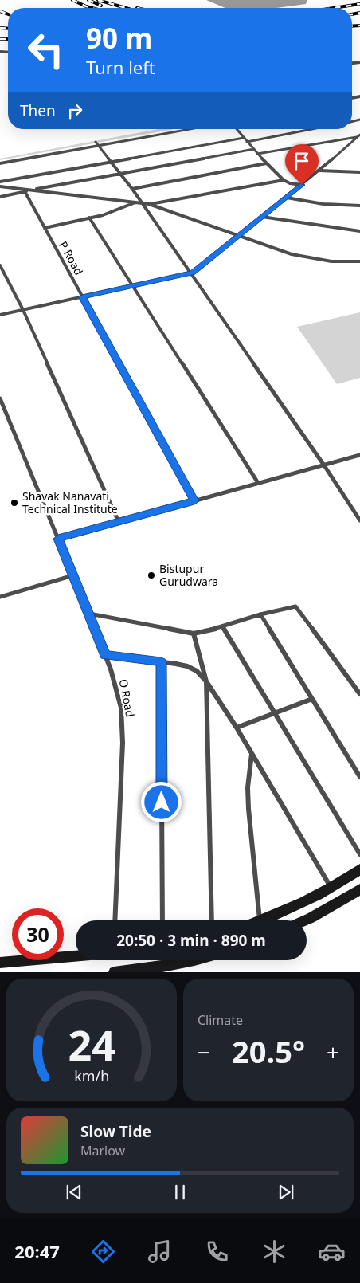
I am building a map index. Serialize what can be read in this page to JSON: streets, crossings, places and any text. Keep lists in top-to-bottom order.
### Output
{
  "streets": {
    "street": ["P Road", "O Road"]
  },
  "places": ["Shavak Nanavati Technical Institute", "Bistupur Gurudwara"],
  "page": {
    "turn": ["90 m", "Turn left"],
    "then": "Then",
    "limit": "30",
    "trip": "20:50 · 3 min · 890 m",
    "tile": "Climate",
    "heat": ["−", "20.5°", "+"],
    "song": ["Slow Tide", "Marlow"],
    "tabs": "20:47",
    "gauge": ["24", "km/h"]
  }
}
